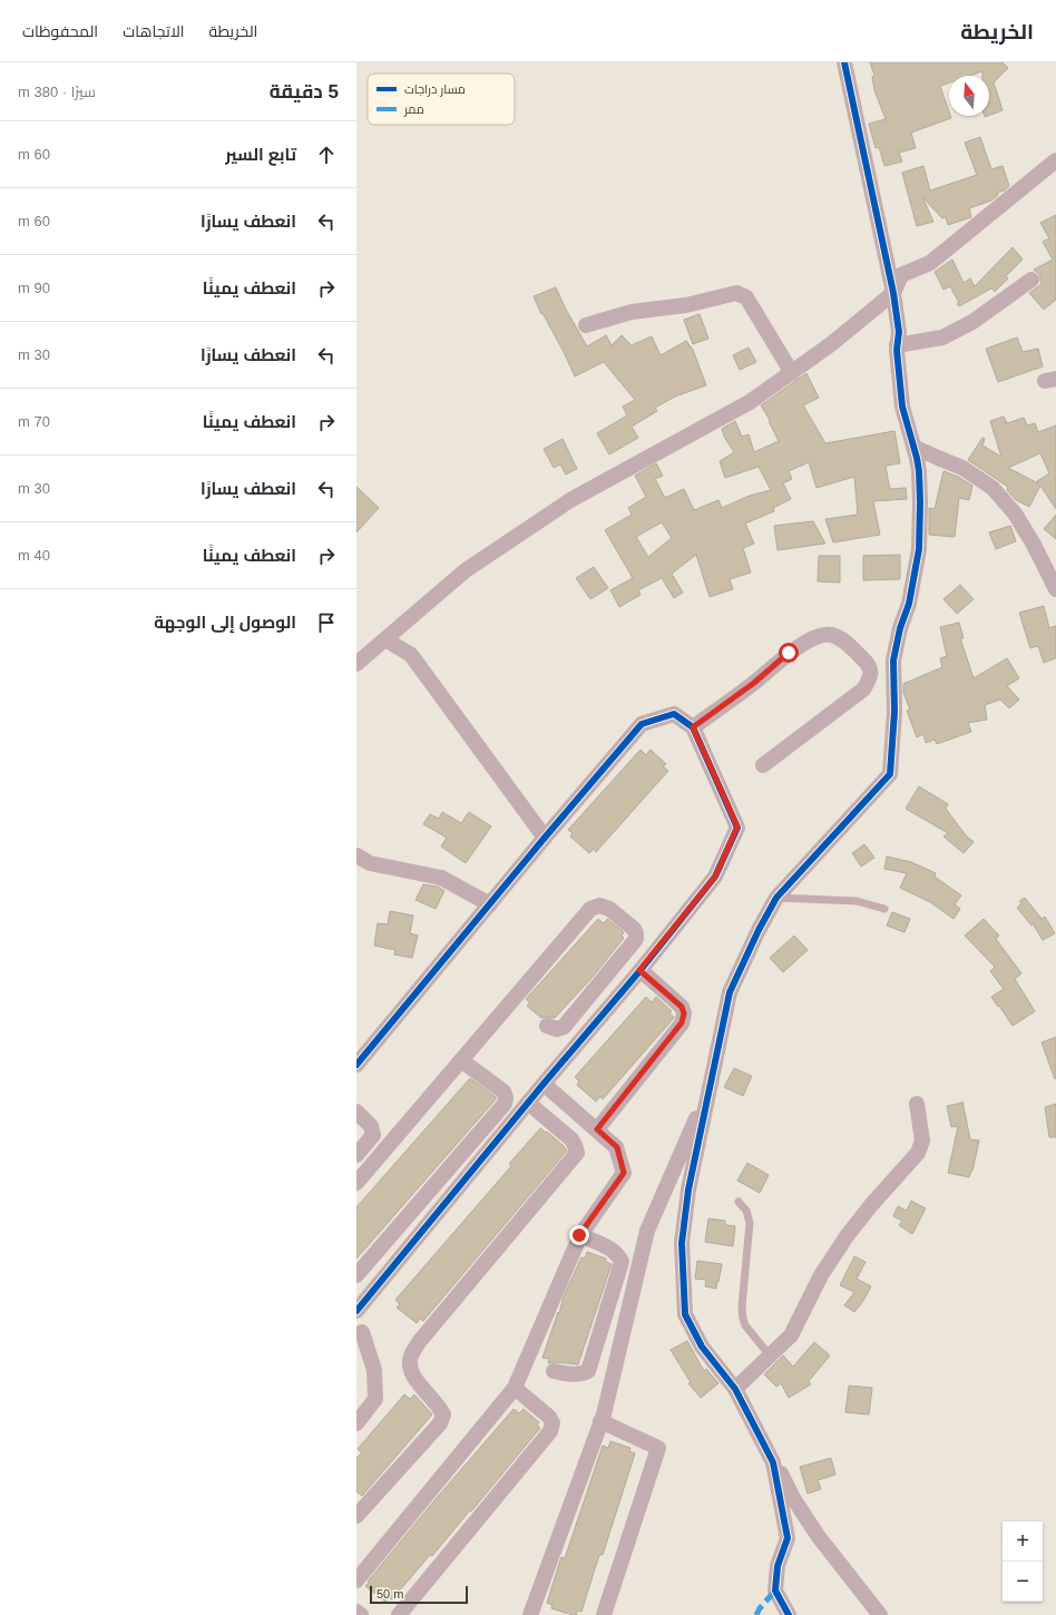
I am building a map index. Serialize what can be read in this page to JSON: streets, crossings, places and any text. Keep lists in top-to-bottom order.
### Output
{
  "legend": ["مسار دراجات", "ممر"],
  "scale_bar": "50 m",
  "north": "top",
  "page": {
    "header": "الخريطة",
    "nav": ["الخريطة", "الاتجاهات", "المحفوظات"],
    "heading": ["5 دقيقة", "سيرًا · 380 m"],
    "list": [
      ["تابع السير", "60 m"],
      ["انعطف يسارًا", "60 m"],
      ["انعطف يمينًا", "90 m"],
      ["انعطف يسارًا", "30 m"],
      ["انعطف يمينًا", "70 m"],
      ["انعطف يسارًا", "30 m"],
      ["انعطف يمينًا", "40 m"],
      "الوصول إلى الوجهة"
    ],
    "map_buttons": ["+", "−"],
    "scale": "50 m"
  }
}
